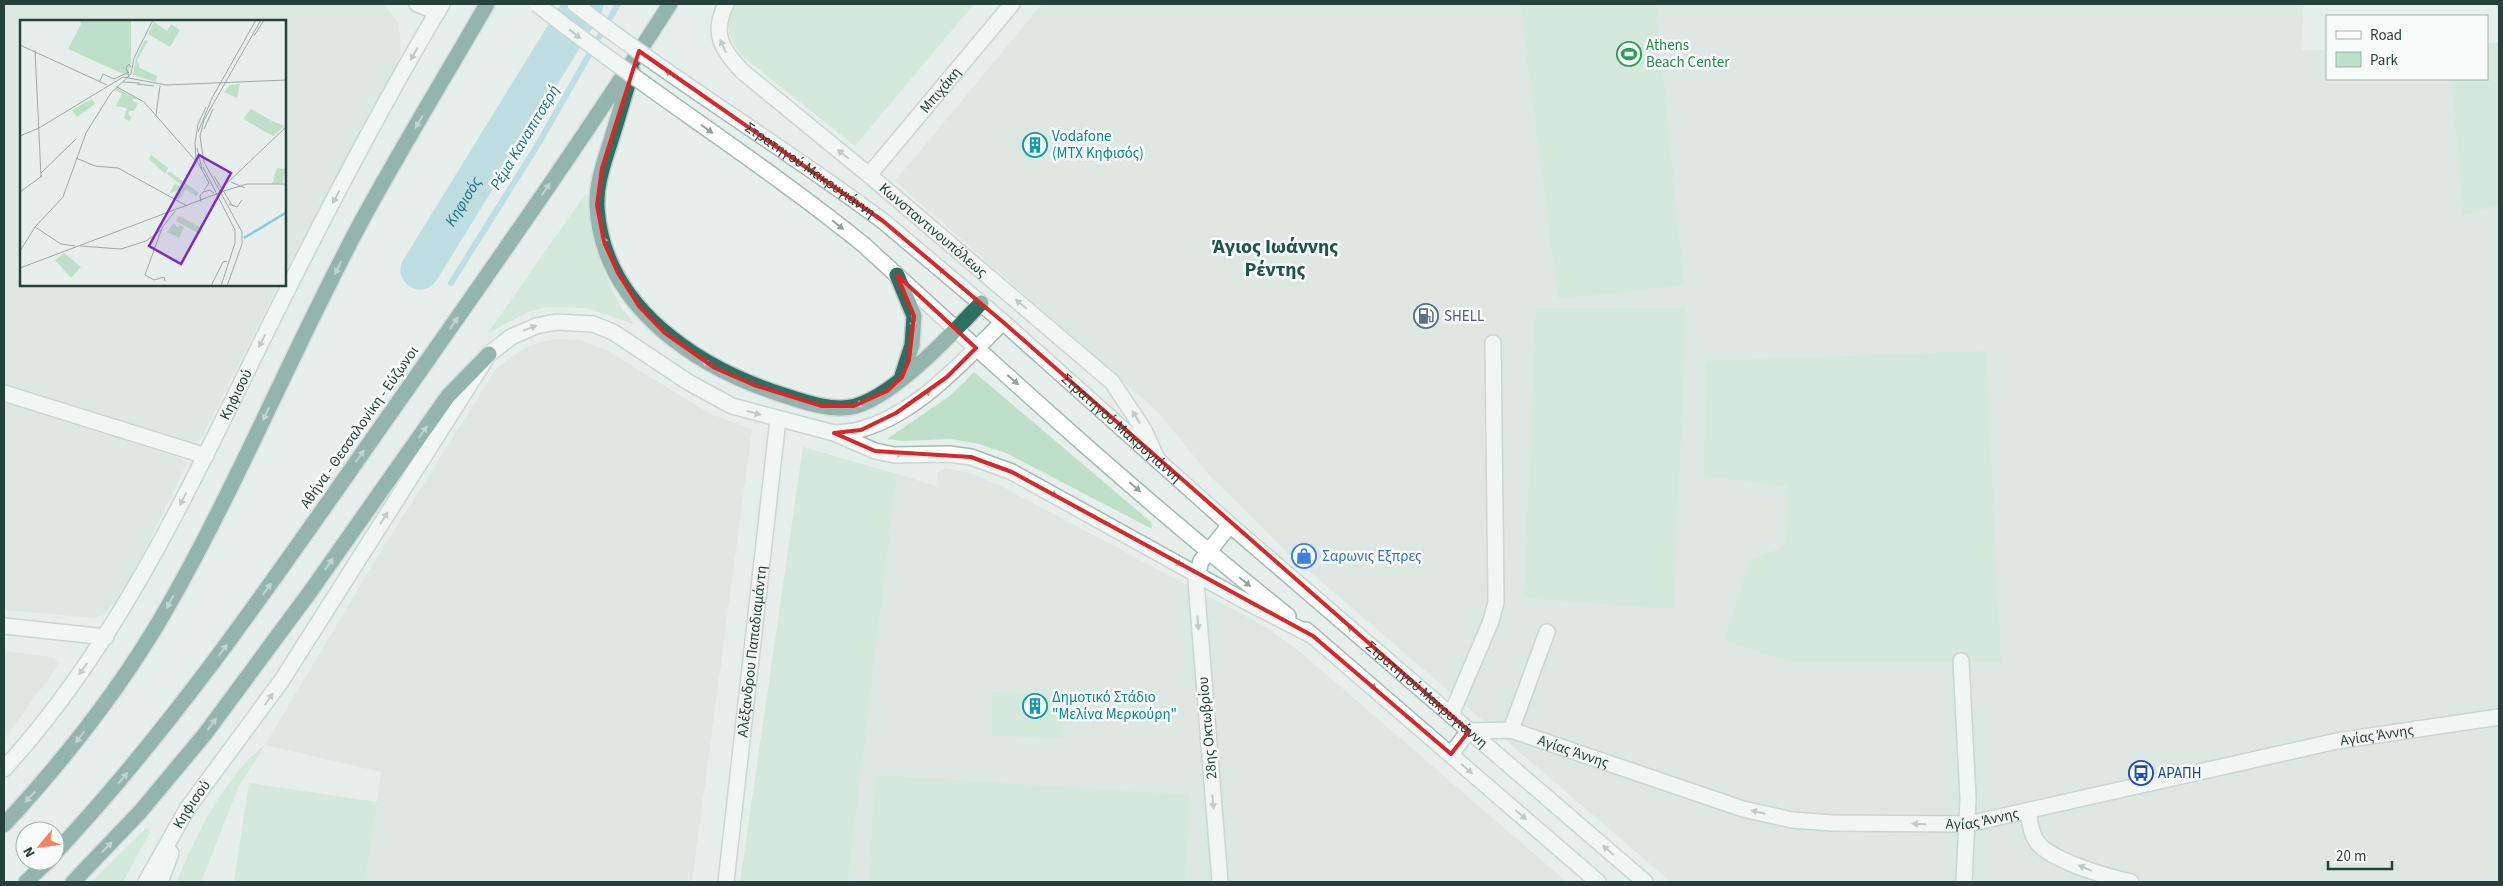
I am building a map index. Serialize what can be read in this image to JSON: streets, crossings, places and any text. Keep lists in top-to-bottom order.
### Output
{
  "streets": {
    "highway": ["Αθήνα - Θεσσαλονίκη - Εύζωνοι"],
    "street": [
      "Μπιχάκη",
      "Στρατηγού Μακρυγιάννη",
      "Κωνσταντινουπόλεως",
      "Κηφισού",
      "Αλέξανδρου Παπαδιαμάντη",
      "28ης Οκτωβρίου",
      "Αγίας Άννης"
    ]
  },
  "crossings": [
    ["Μπιχάκη", "Κωνσταντινουπόλεως"],
    ["Στρατηγού Μακρυγιάννη", "Κωνσταντινουπόλεως"],
    ["Στρατηγού Μακρυγιάννη", "Αγίας Άννης"],
    ["Κηφισού", "Αλέξανδρου Παπαδιαμάντη"]
  ],
  "one_way": ["Κωνσταντινουπόλεως", "28ης Οκτωβρίου", "Αγίας Άννης"],
  "districts": ["Άγιος Ιωάννης Ρέντης"],
  "water": ["Ρέμα Καναπιτσερή", "Κηφισός"],
  "places": {
    "sports": ["Athens Beach Center"],
    "building": ["Vodafone (MTX Κηφισός)", "Δημοτικό Στάδιο \"Μελίνα Μερκούρη\""],
    "fuel station": ["SHELL"],
    "shop": ["Σαρωνις Εξπρες"],
    "bus stop": ["ΑΡΑΠΗ"]
  },
  "legend": ["Road", "Park"],
  "scale_bar": "20 m",
  "north": "bottom left"
}
